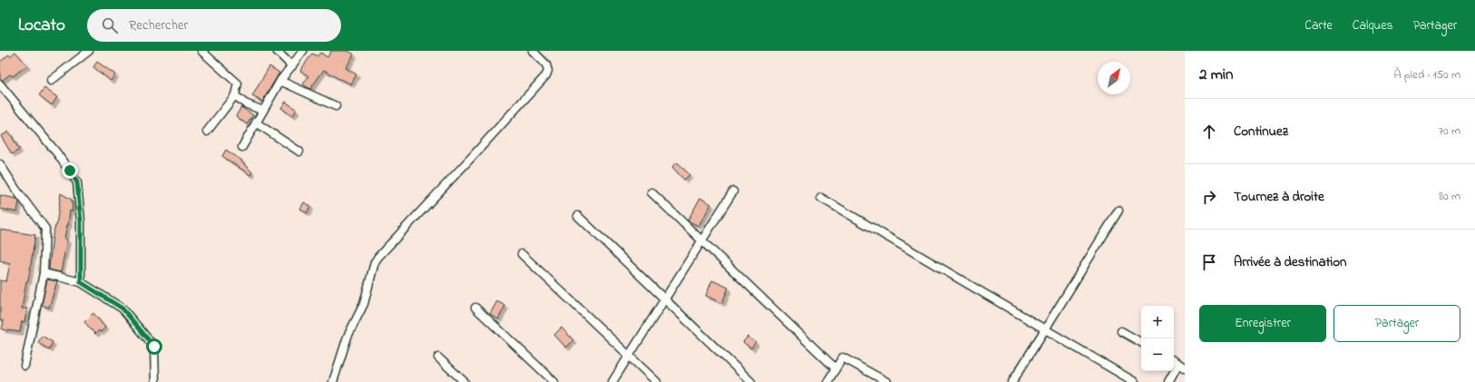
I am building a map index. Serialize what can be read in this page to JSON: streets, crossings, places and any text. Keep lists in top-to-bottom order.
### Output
{
  "north": "top right",
  "page": {
    "header": "Locato",
    "search": "Rechercher",
    "nav": ["Carte", "Calques", "Partager"],
    "heading": ["2 min", "À pied · 150 m"],
    "list": [
      ["Continuez", "70 m"],
      ["Tournez à droite", "80 m"],
      "Arrivée à destination"
    ],
    "buttons": ["Enregistrer", "Partager"],
    "map_buttons": ["+", "−"]
  }
}
